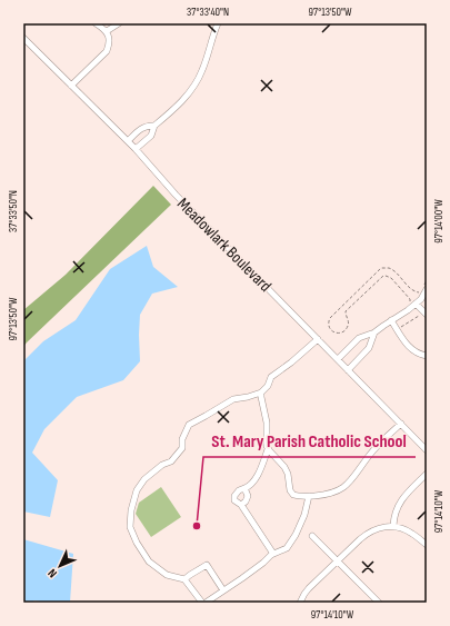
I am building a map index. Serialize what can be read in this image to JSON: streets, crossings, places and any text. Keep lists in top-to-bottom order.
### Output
{
  "streets": {
    "street": ["Meadowlark Boulevard"]
  },
  "places": ["St. Mary Parish Catholic School"],
  "north": "bottom left",
  "coordinates": [
    "37°33'40\"N",
    "97°13'50\"W",
    "37°33'50\"N",
    "97°14'00\"W",
    "97°14'10\"W"
  ]
}
